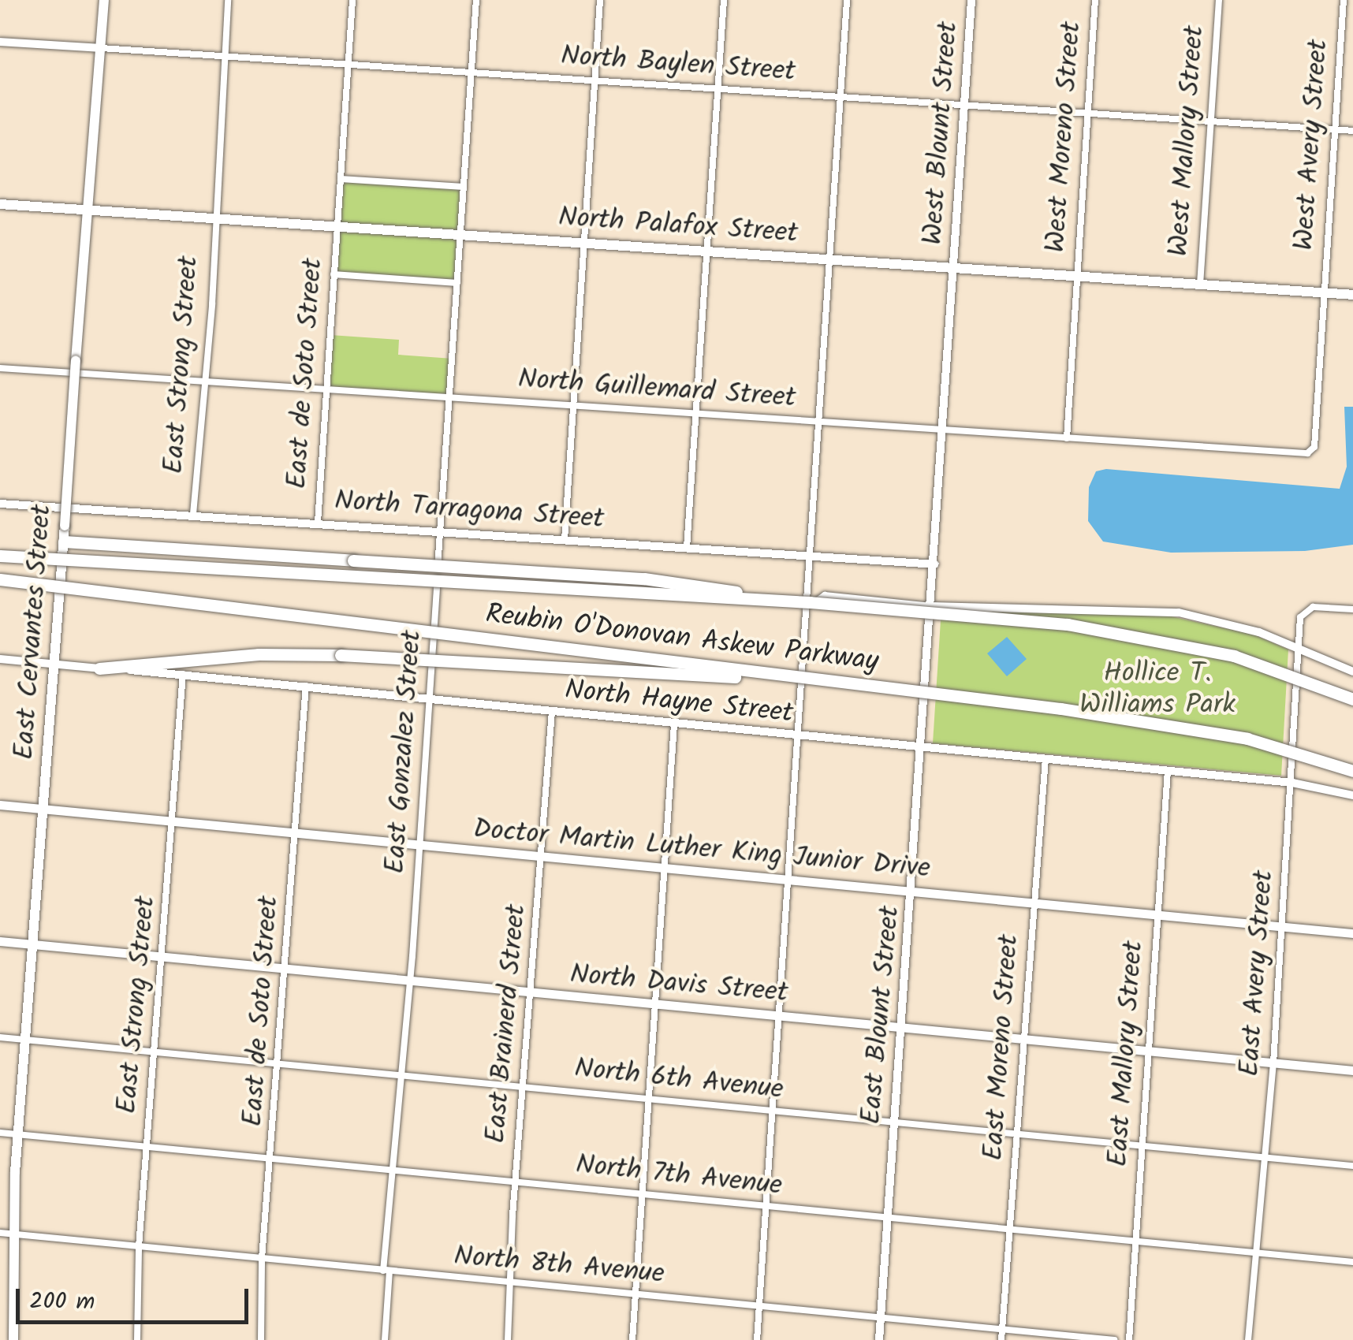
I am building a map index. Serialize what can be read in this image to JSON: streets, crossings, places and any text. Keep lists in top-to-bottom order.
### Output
{
  "streets": {
    "highway": ["Reubin O'Donovan Askew Parkway"],
    "main road": [
      "North Palafox Street",
      "East Cervantes Street",
      "Doctor Martin Luther King Junior Drive",
      "North Davis Street"
    ],
    "street": [
      "North Baylen Street",
      "West Blount Street",
      "West Moreno Street",
      "West Mallory Street",
      "West Avery Street",
      "East Strong Street",
      "East de Soto Street",
      "North Guillemard Street",
      "North Tarragona Street",
      "North Hayne Street",
      "East Gonzalez Street",
      "East Avery Street",
      "East Blount Street",
      "East Brainerd Street",
      "East Moreno Street",
      "East Mallory Street",
      "North 6th Avenue",
      "North 7th Avenue",
      "North 8th Avenue"
    ]
  },
  "crossings": [
    ["North Baylen Street", "West Blount Street"],
    ["North Baylen Street", "West Moreno Street"],
    ["North Baylen Street", "West Mallory Street"],
    ["North Baylen Street", "West Avery Street"],
    ["North Baylen Street", "East Strong Street"],
    ["North Baylen Street", "East de Soto Street"],
    ["North Baylen Street", "East Cervantes Street"],
    ["North Baylen Street", "East Gonzalez Street"],
    ["West Blount Street", "North Palafox Street"],
    ["West Blount Street", "East Blount Street"],
    ["West Moreno Street", "North Palafox Street"],
    ["West Mallory Street", "North Palafox Street"],
    ["West Avery Street", "North Palafox Street"],
    ["West Avery Street", "North Guillemard Street"],
    ["North Palafox Street", "East Strong Street"],
    ["North Palafox Street", "East de Soto Street"],
    ["North Palafox Street", "North Guillemard Street"],
    ["North Palafox Street", "East Cervantes Street"],
    ["North Palafox Street", "East Gonzalez Street"],
    ["North Palafox Street", "East Blount Street"],
    ["East Strong Street", "North Guillemard Street"],
    ["East Strong Street", "North Tarragona Street"],
    ["East Strong Street", "North Hayne Street"],
    ["East Strong Street", "Doctor Martin Luther King Junior Drive"],
    ["East Strong Street", "North Davis Street"],
    ["East Strong Street", "North 6th Avenue"],
    ["East Strong Street", "North 7th Avenue"],
    ["East Strong Street", "North 8th Avenue"],
    ["East de Soto Street", "North Guillemard Street"],
    ["East de Soto Street", "North Tarragona Street"],
    ["East de Soto Street", "North Hayne Street"],
    ["East de Soto Street", "Doctor Martin Luther King Junior Drive"],
    ["East de Soto Street", "North Davis Street"],
    ["East de Soto Street", "North 6th Avenue"],
    ["East de Soto Street", "North 7th Avenue"],
    ["East de Soto Street", "North 8th Avenue"],
    ["North Guillemard Street", "East Gonzalez Street"],
    ["North Guillemard Street", "East Blount Street"],
    ["North Tarragona Street", "East Gonzalez Street"],
    ["North Tarragona Street", "East Blount Street"],
    ["East Cervantes Street", "North Hayne Street"],
    ["East Cervantes Street", "Doctor Martin Luther King Junior Drive"],
    ["East Cervantes Street", "North Davis Street"],
    ["East Cervantes Street", "North 6th Avenue"],
    ["East Cervantes Street", "North 7th Avenue"],
    ["East Cervantes Street", "North 8th Avenue"],
    ["North Hayne Street", "East Gonzalez Street"],
    ["North Hayne Street", "East Avery Street"],
    ["North Hayne Street", "East Blount Street"],
    ["North Hayne Street", "East Brainerd Street"],
    ["North Hayne Street", "East Moreno Street"],
    ["North Hayne Street", "East Mallory Street"],
    ["East Gonzalez Street", "Doctor Martin Luther King Junior Drive"],
    ["East Gonzalez Street", "North Davis Street"],
    ["East Gonzalez Street", "North 6th Avenue"],
    ["East Gonzalez Street", "North 7th Avenue"],
    ["East Gonzalez Street", "North 8th Avenue"],
    ["Doctor Martin Luther King Junior Drive", "East Avery Street"],
    ["Doctor Martin Luther King Junior Drive", "East Blount Street"],
    ["Doctor Martin Luther King Junior Drive", "East Brainerd Street"],
    ["Doctor Martin Luther King Junior Drive", "East Moreno Street"],
    ["Doctor Martin Luther King Junior Drive", "East Mallory Street"],
    ["East Avery Street", "North Davis Street"],
    ["East Avery Street", "North 6th Avenue"],
    ["East Avery Street", "North 7th Avenue"],
    ["North Davis Street", "East Blount Street"],
    ["North Davis Street", "East Brainerd Street"],
    ["North Davis Street", "East Moreno Street"],
    ["North Davis Street", "East Mallory Street"],
    ["East Blount Street", "North 6th Avenue"],
    ["East Blount Street", "North 7th Avenue"],
    ["East Blount Street", "North 8th Avenue"],
    ["East Brainerd Street", "North 6th Avenue"],
    ["East Brainerd Street", "North 7th Avenue"],
    ["East Brainerd Street", "North 8th Avenue"],
    ["East Moreno Street", "North 6th Avenue"],
    ["East Moreno Street", "North 7th Avenue"],
    ["East Moreno Street", "North 8th Avenue"],
    ["East Mallory Street", "North 6th Avenue"],
    ["East Mallory Street", "North 7th Avenue"]
  ],
  "parks": ["Hollice T. Williams Park"],
  "scale_bar": "200 m"
}
